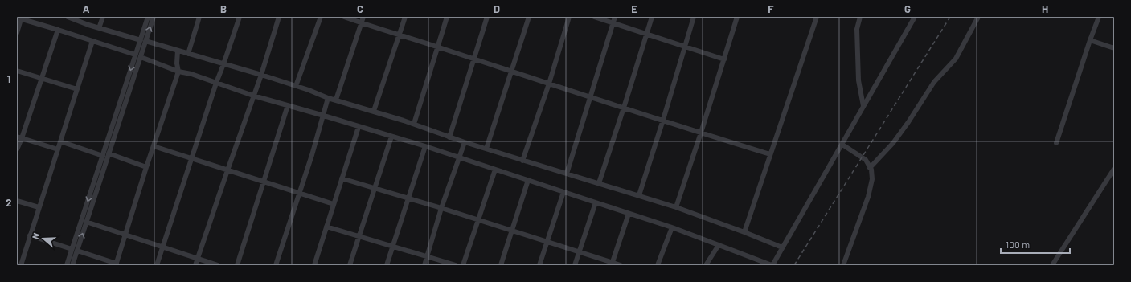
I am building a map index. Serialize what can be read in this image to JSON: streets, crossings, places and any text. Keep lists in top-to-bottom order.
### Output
{
  "scale_bar": "100 m",
  "north": "left",
  "grid": {
    "columns": [
      "A",
      "B",
      "C",
      "D",
      "E",
      "F",
      "G",
      "H"
    ],
    "rows": ["1", "2"]
  }
}
